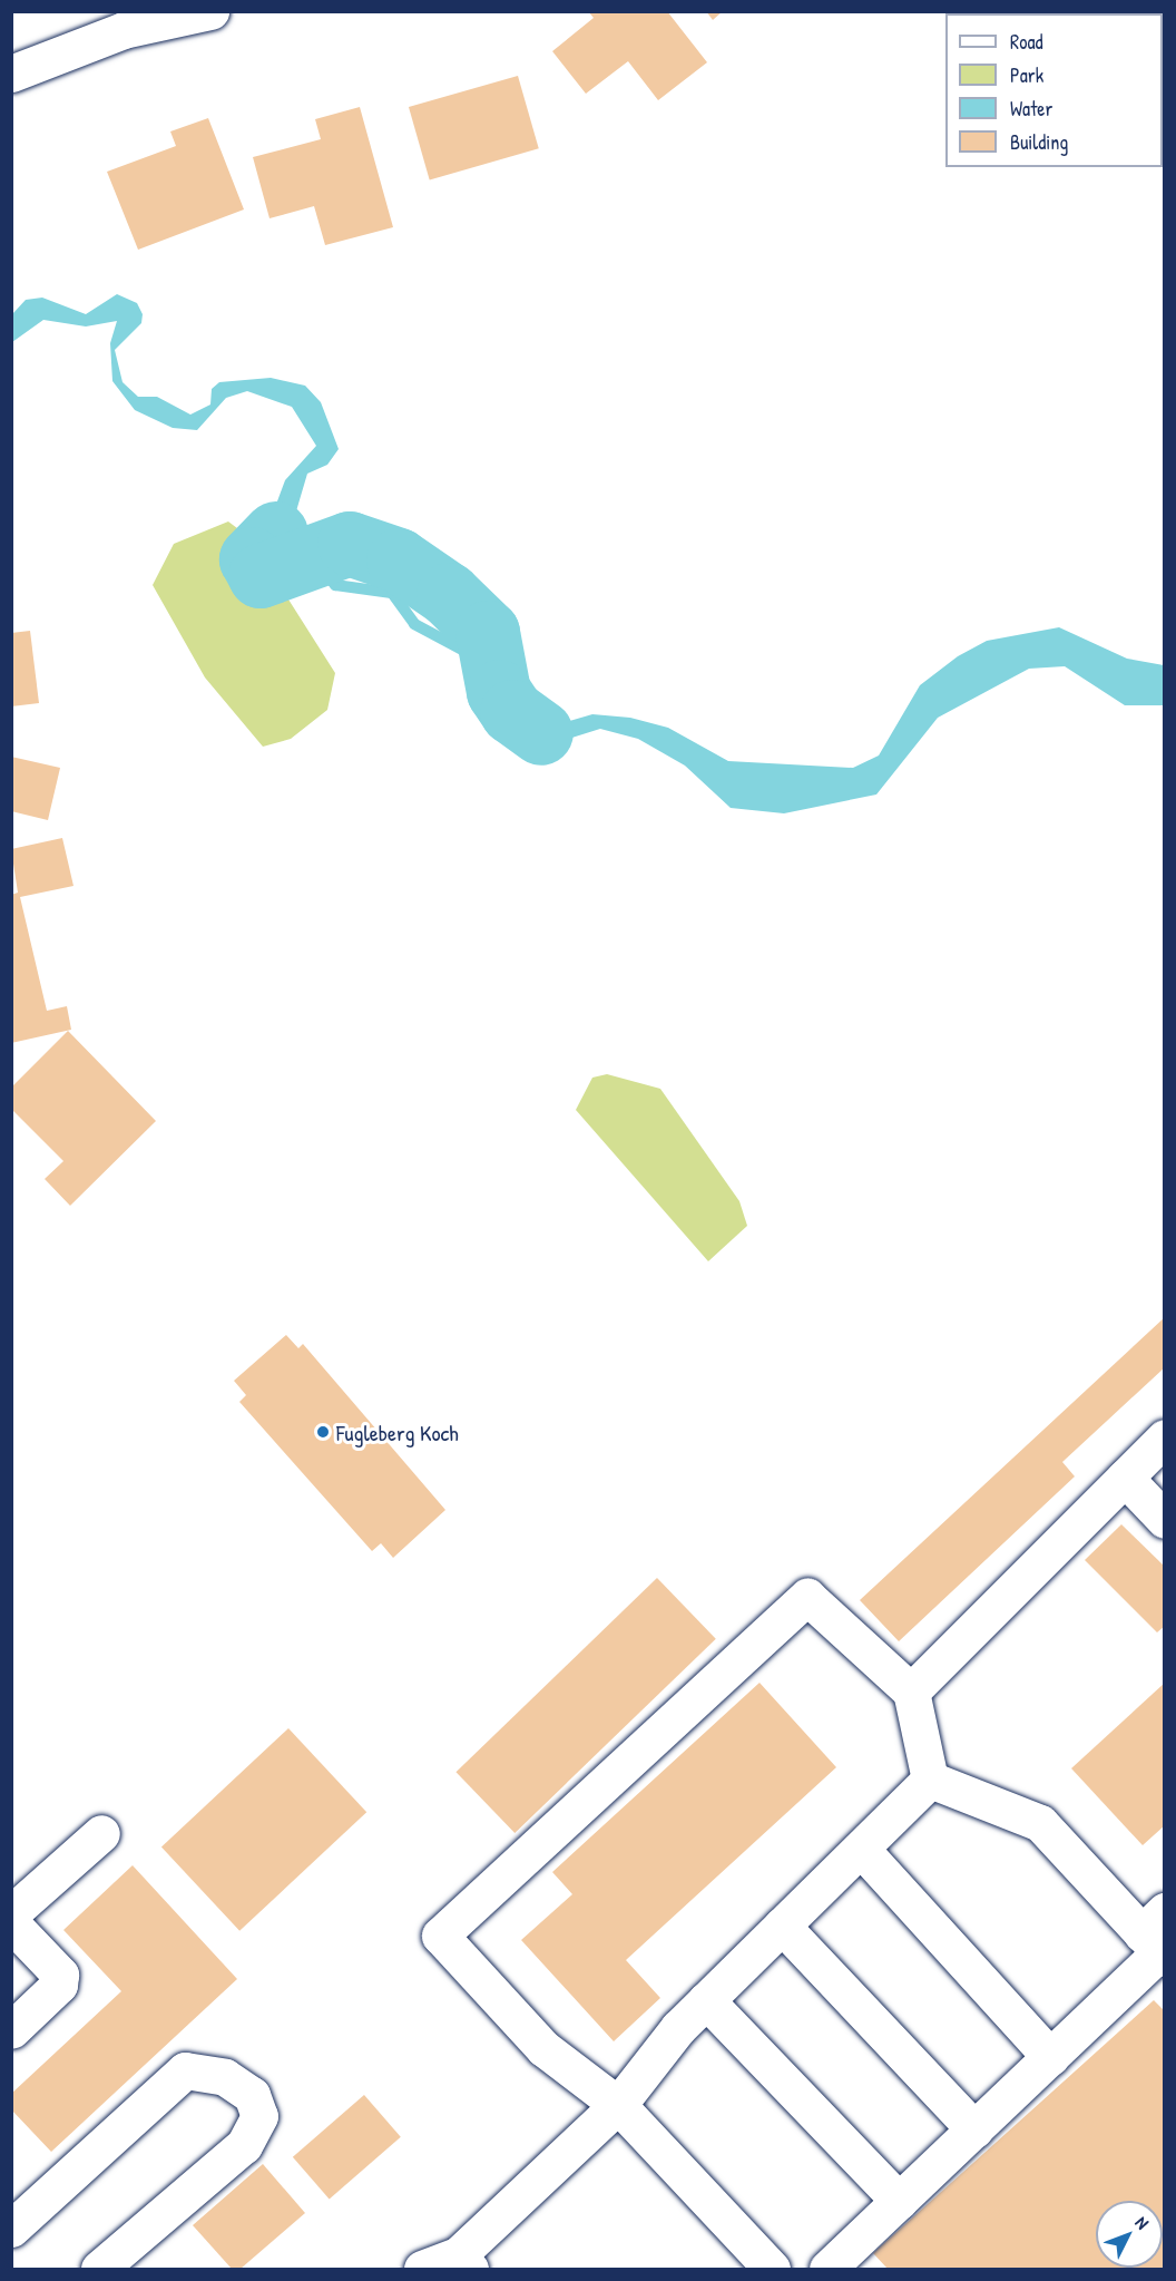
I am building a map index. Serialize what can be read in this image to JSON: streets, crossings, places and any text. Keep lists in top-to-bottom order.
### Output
{
  "places": ["Fugleberg Koch"],
  "legend": [
    "Road",
    "Park",
    "Water",
    "Building"
  ],
  "north": "top right"
}
